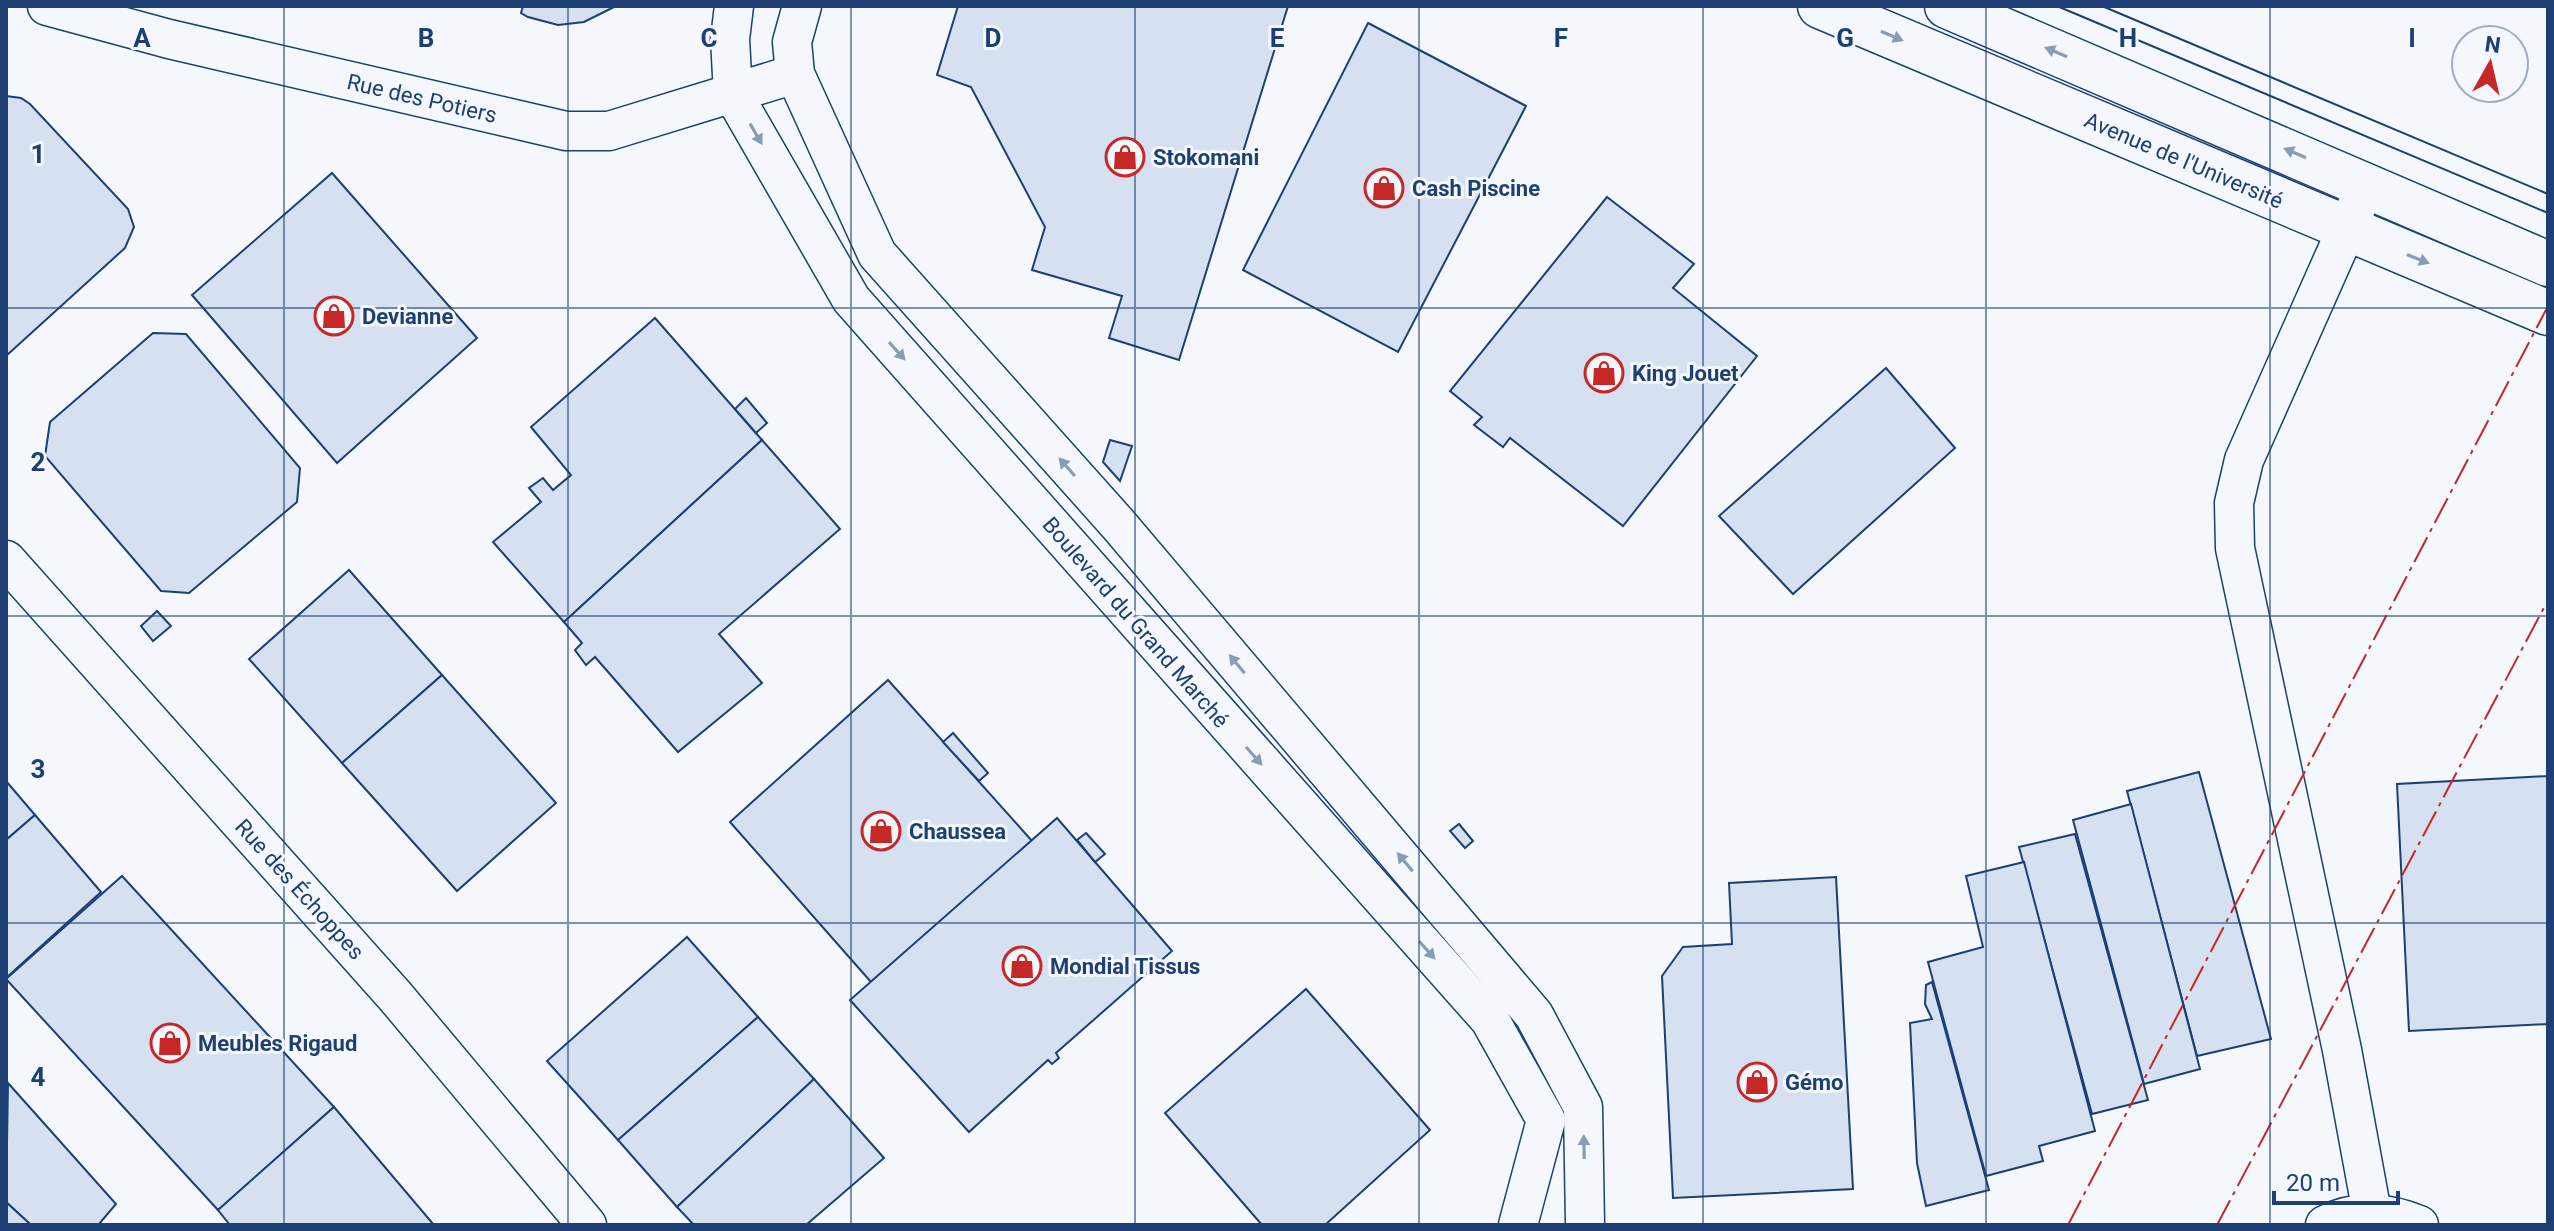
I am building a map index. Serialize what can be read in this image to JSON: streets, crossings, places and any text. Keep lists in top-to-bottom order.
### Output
{
  "streets": {
    "main road": ["Avenue de l'Université"],
    "street": ["Rue des Potiers", "Boulevard du Grand Marché", "Rue des Échoppes"]
  },
  "crossings": [
    ["Rue des Potiers", "Boulevard du Grand Marché"]
  ],
  "places": {
    "shop": [
      "Stokomani",
      "Cash Piscine",
      "Devianne",
      "King Jouet",
      "Chaussea",
      "Mondial Tissus",
      "Meubles Rigaud",
      "Gémo"
    ]
  },
  "scale_bar": "20 m",
  "north": "top",
  "grid": {
    "columns": [
      "A",
      "B",
      "C",
      "D",
      "E",
      "F",
      "G",
      "H",
      "I"
    ],
    "rows": [
      "1",
      "2",
      "3",
      "4"
    ]
  }
}
